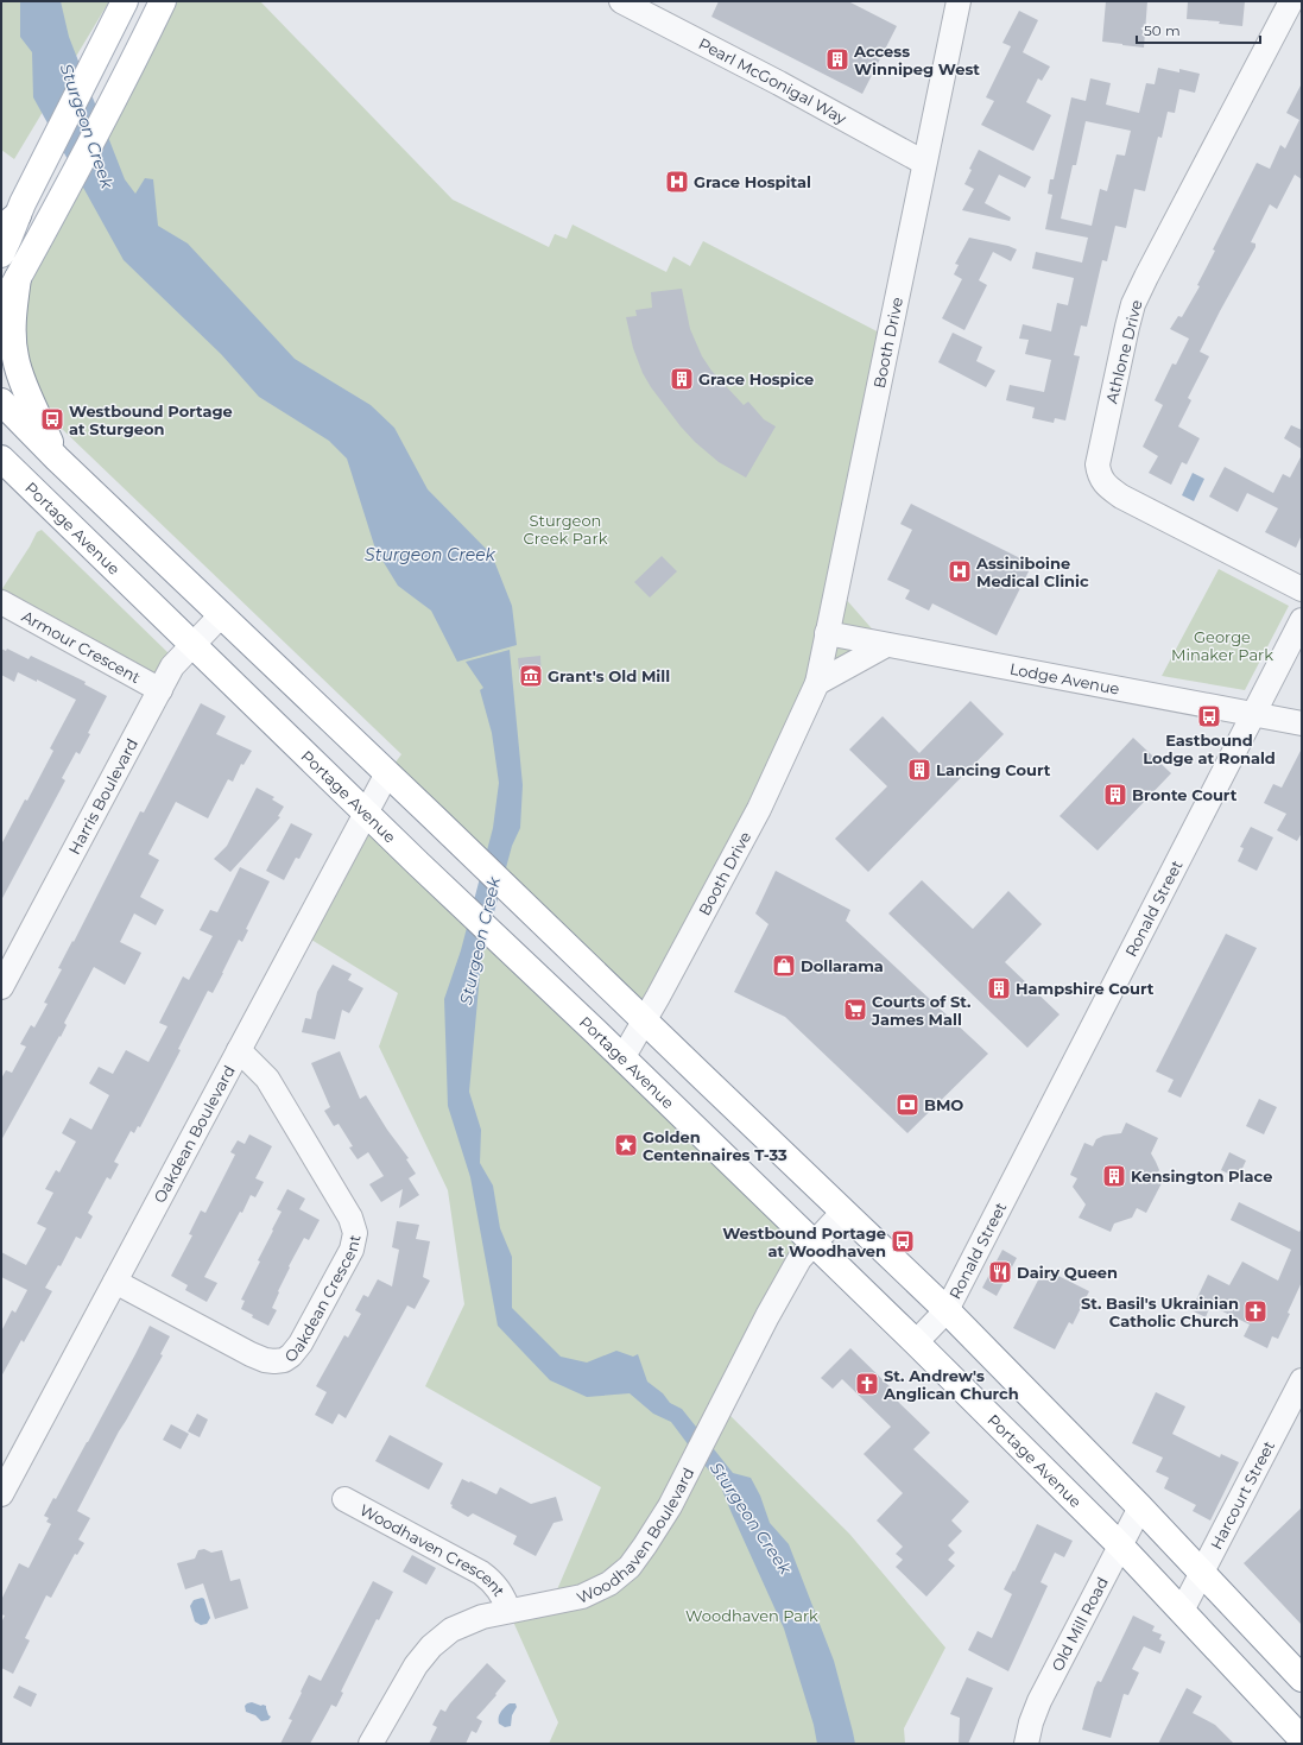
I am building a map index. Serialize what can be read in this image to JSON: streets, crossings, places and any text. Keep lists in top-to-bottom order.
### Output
{
  "streets": {
    "main road": ["Portage Avenue"],
    "street": [
      "Pearl McGonigal Way",
      "Booth Drive",
      "Athlone Drive",
      "Armour Crescent",
      "Lodge Avenue",
      "Harris Boulevard",
      "Ronald Street",
      "Oakdean Boulevard",
      "Oakdean Crescent",
      "Harcourt Street",
      "Woodhaven Boulevard",
      "Woodhaven Crescent",
      "Old Mill Road"
    ]
  },
  "crossings": [
    ["Pearl McGonigal Way", "Booth Drive"],
    ["Booth Drive", "Portage Avenue"],
    ["Booth Drive", "Lodge Avenue"],
    ["Portage Avenue", "Harris Boulevard"],
    ["Portage Avenue", "Ronald Street"],
    ["Portage Avenue", "Oakdean Boulevard"],
    ["Portage Avenue", "Harcourt Street"],
    ["Portage Avenue", "Woodhaven Boulevard"],
    ["Portage Avenue", "Old Mill Road"],
    ["Armour Crescent", "Harris Boulevard"],
    ["Lodge Avenue", "Ronald Street"],
    ["Oakdean Boulevard", "Oakdean Crescent"],
    ["Woodhaven Boulevard", "Woodhaven Crescent"]
  ],
  "water": ["Sturgeon Creek"],
  "parks": ["Sturgeon Creek Park", "George Minaker Park", "Woodhaven Park"],
  "places": {
    "building": [
      "Access Winnipeg West",
      "Grace Hospice",
      "Lancing Court",
      "Bronte Court",
      "Hampshire Court",
      "Kensington Place"
    ],
    "hospital": ["Grace Hospital", "Assiniboine Medical Clinic"],
    "bus stop": ["Westbound Portage at Sturgeon", "Eastbound Lodge at Ronald", "Westbound Portage at Woodhaven"],
    "museum": ["Grant's Old Mill"],
    "shop": ["Dollarama"],
    "supermarket": ["Courts of St. James Mall"],
    "bank": ["BMO"],
    "place": ["Golden Centennaires T-33"],
    "restaurant": ["Dairy Queen"],
    "church": ["St. Basil's Ukrainian Catholic Church", "St. Andrew's Anglican Church"]
  },
  "scale_bar": "50 m"
}
